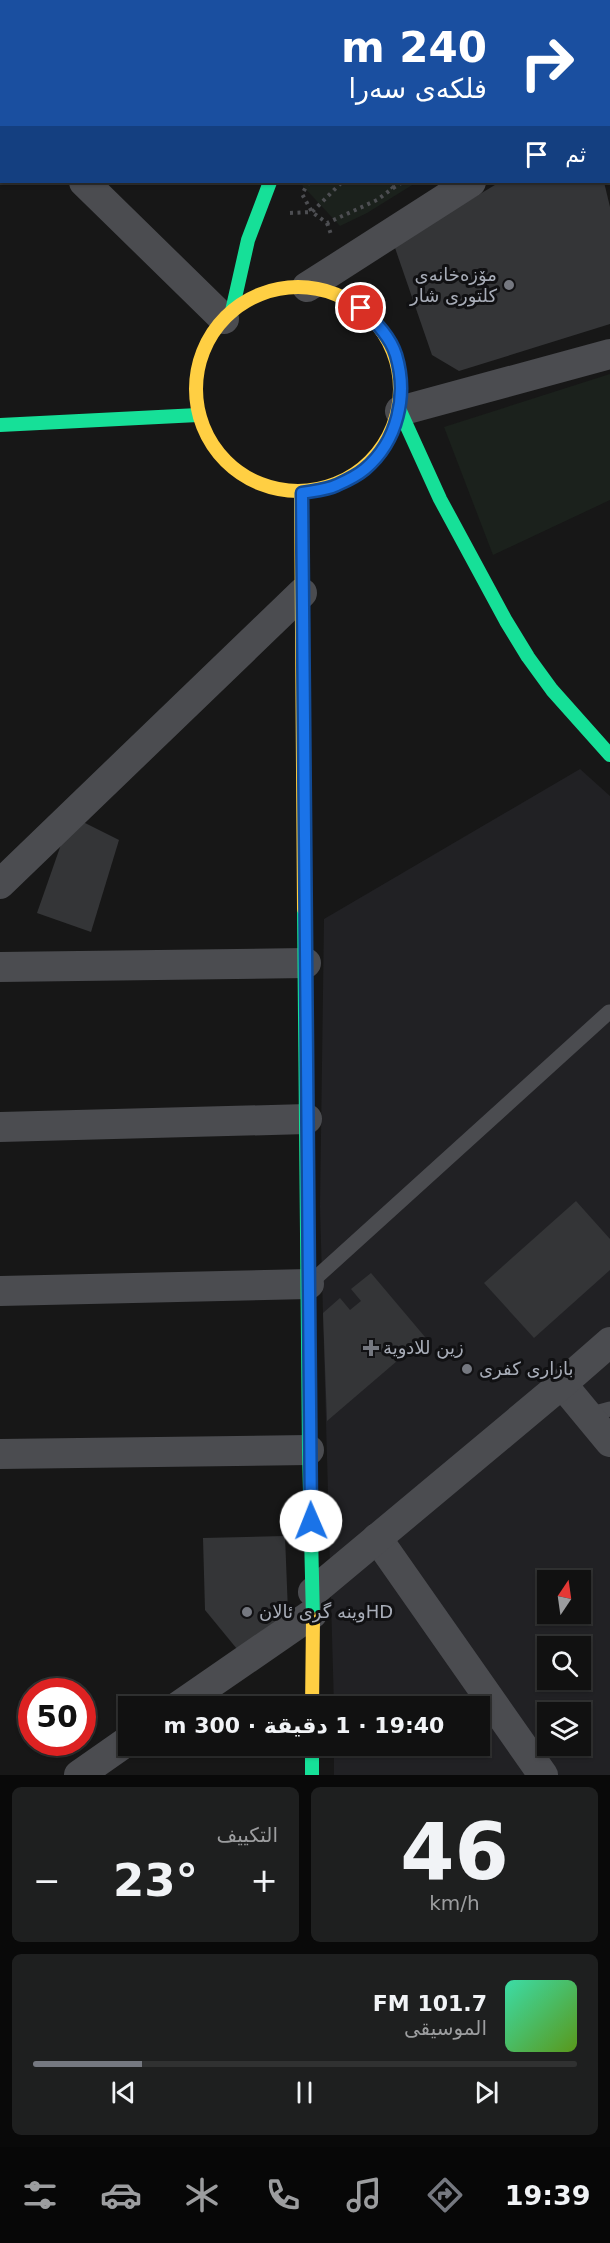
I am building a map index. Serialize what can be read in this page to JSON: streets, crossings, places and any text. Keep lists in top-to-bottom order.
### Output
{
  "places": {
    "other": ["مۆزەخانەی کلتوری شار", "بازاری کفری", "وينه گری ئالانHD"],
    "health": ["زین للادویة"]
  },
  "north": "top",
  "page": {
    "turn": ["240 m", "فلکەی سەرا"],
    "then": "ثم",
    "limit": "50",
    "trip": "19:40 · 1 دقيقة · 300 m",
    "tile": [
      ["46", "km/h"],
      "التكييف"
    ],
    "heat": ["−", "23°", "+"],
    "song": ["101.7 FM", "الموسيقى"],
    "tabs": "19:39"
  }
}
